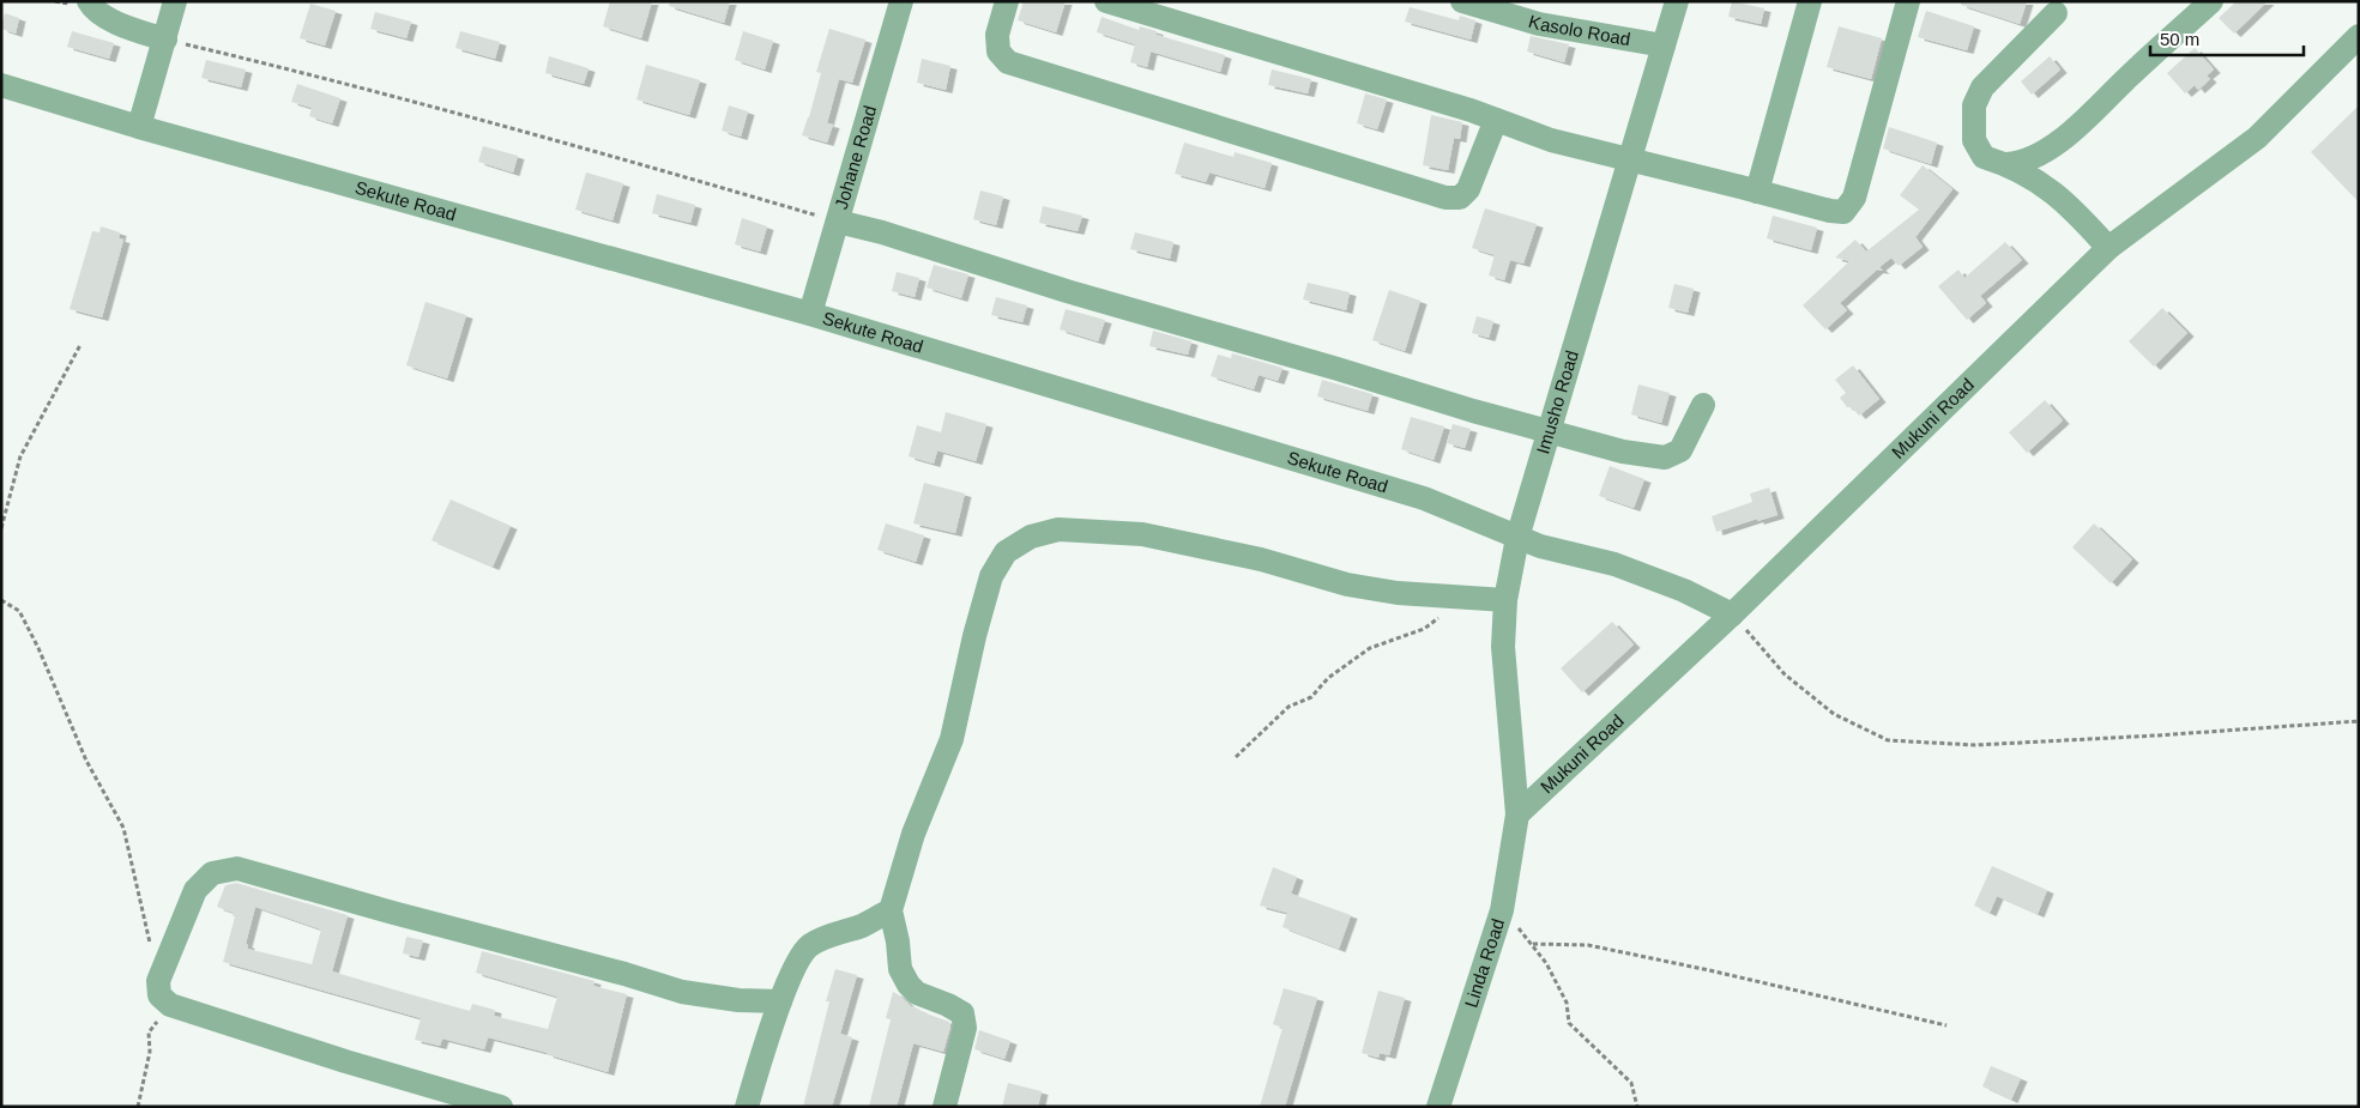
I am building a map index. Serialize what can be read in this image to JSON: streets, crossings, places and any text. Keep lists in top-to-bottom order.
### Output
{
  "streets": {
    "street": [
      "Kasolo Road",
      "Johane Road",
      "Sekute Road",
      "Imusho Road",
      "Mukuni Road",
      "Linda Road"
    ]
  },
  "crossings": [
    ["Kasolo Road", "Imusho Road"],
    ["Johane Road", "Sekute Road"],
    ["Sekute Road", "Imusho Road"],
    ["Sekute Road", "Mukuni Road"],
    ["Imusho Road", "Mukuni Road"],
    ["Imusho Road", "Linda Road"],
    ["Mukuni Road", "Linda Road"]
  ],
  "scale_bar": "50 m"
}
